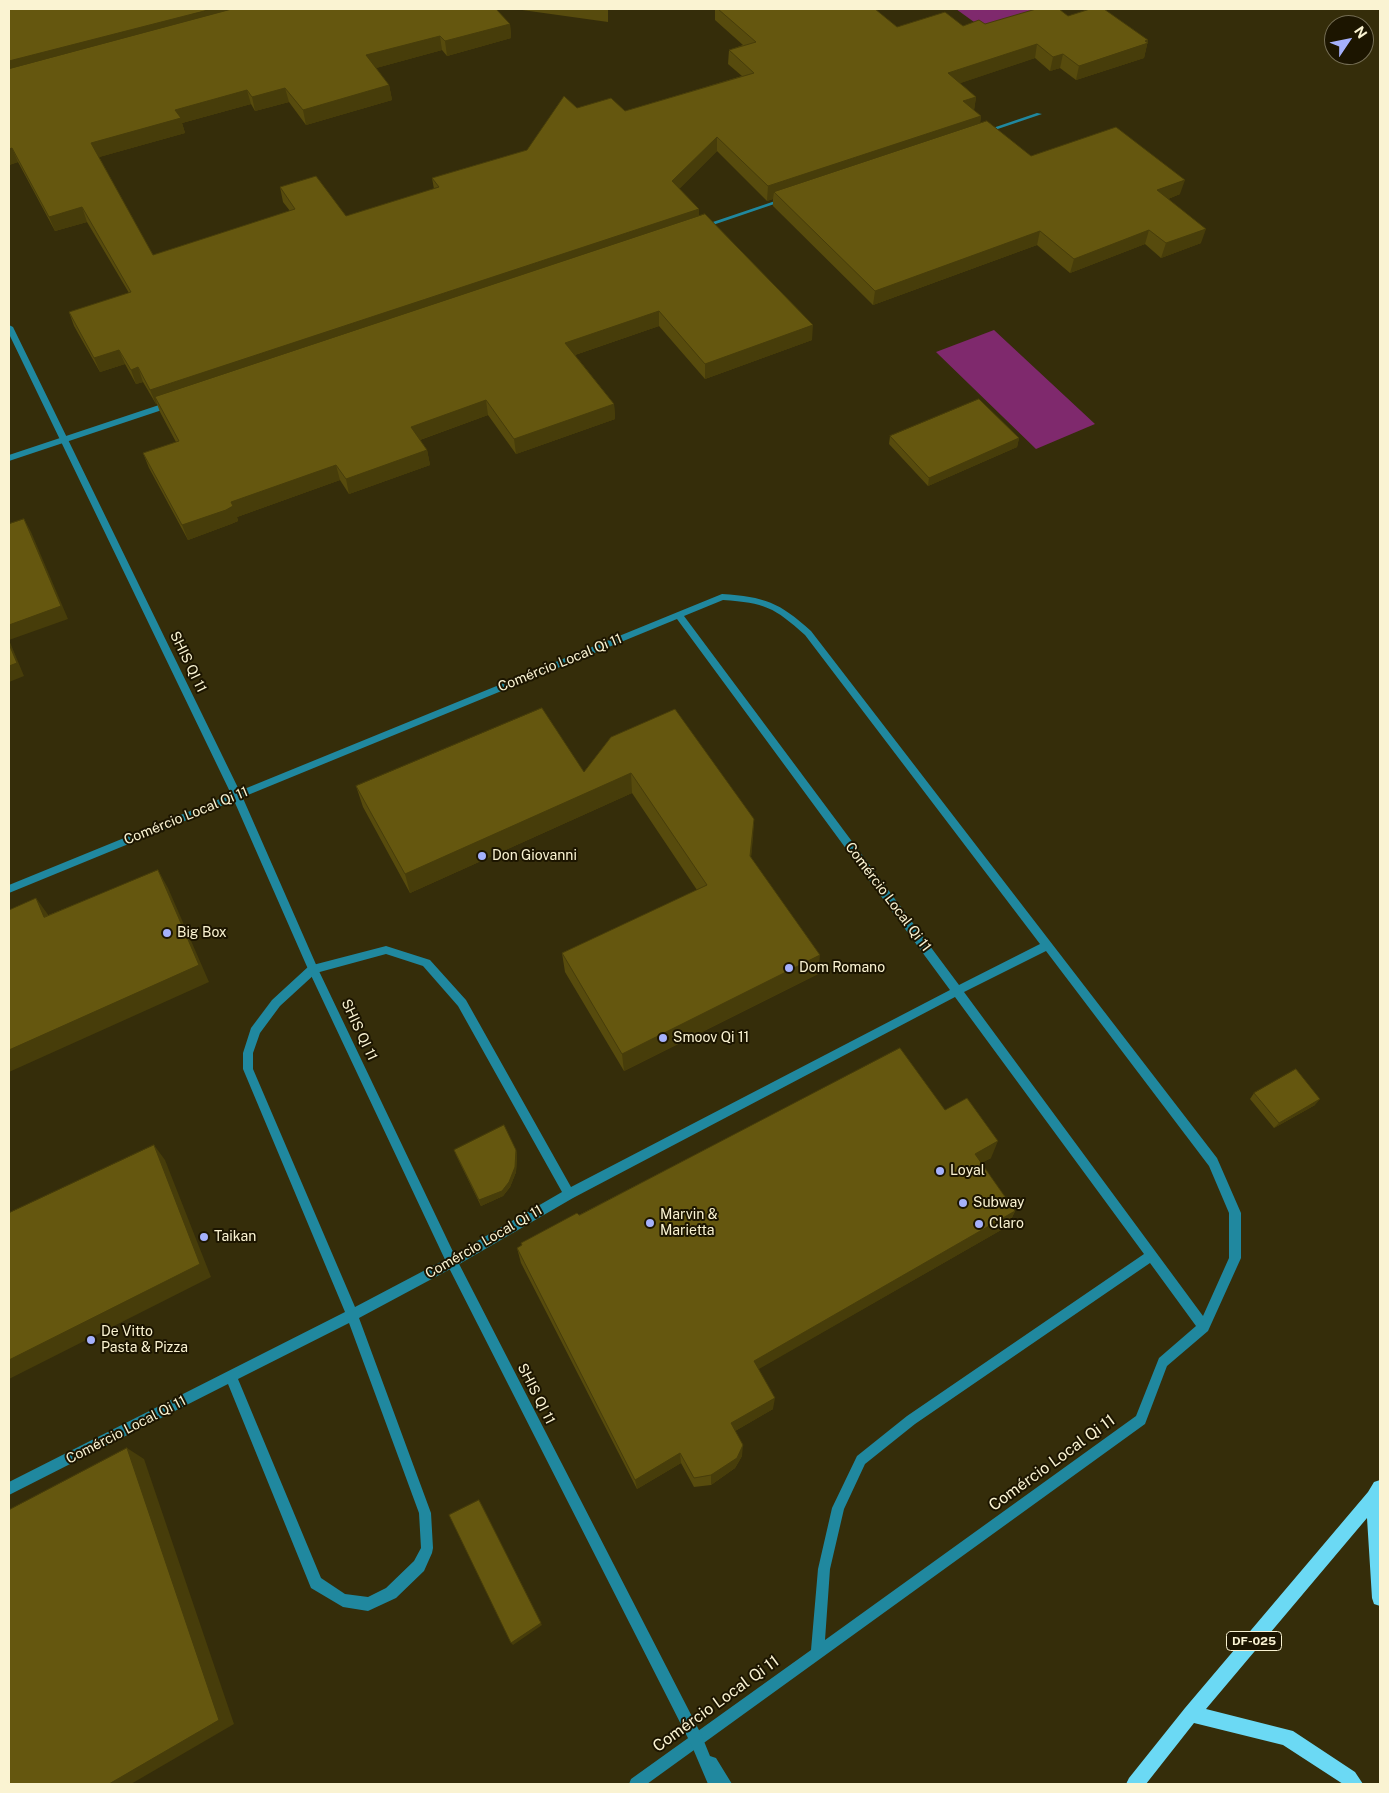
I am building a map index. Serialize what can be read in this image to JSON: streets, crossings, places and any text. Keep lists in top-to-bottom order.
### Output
{
  "streets": {
    "main road": ["DF-025"],
    "street": ["SHIS QI 11", "Comércio Local Qi 11"]
  },
  "crossings": [
    ["SHIS QI 11", "Comércio Local Qi 11"]
  ],
  "places": [
    "Don Giovanni",
    "Big Box",
    "Dom Romano",
    "Smoov Qi 11",
    "Loyal",
    "Subway",
    "Marvin & Marietta",
    "Claro",
    "Taikan",
    "De Vitto Pasta & Pizza"
  ],
  "north": "top right"
}
